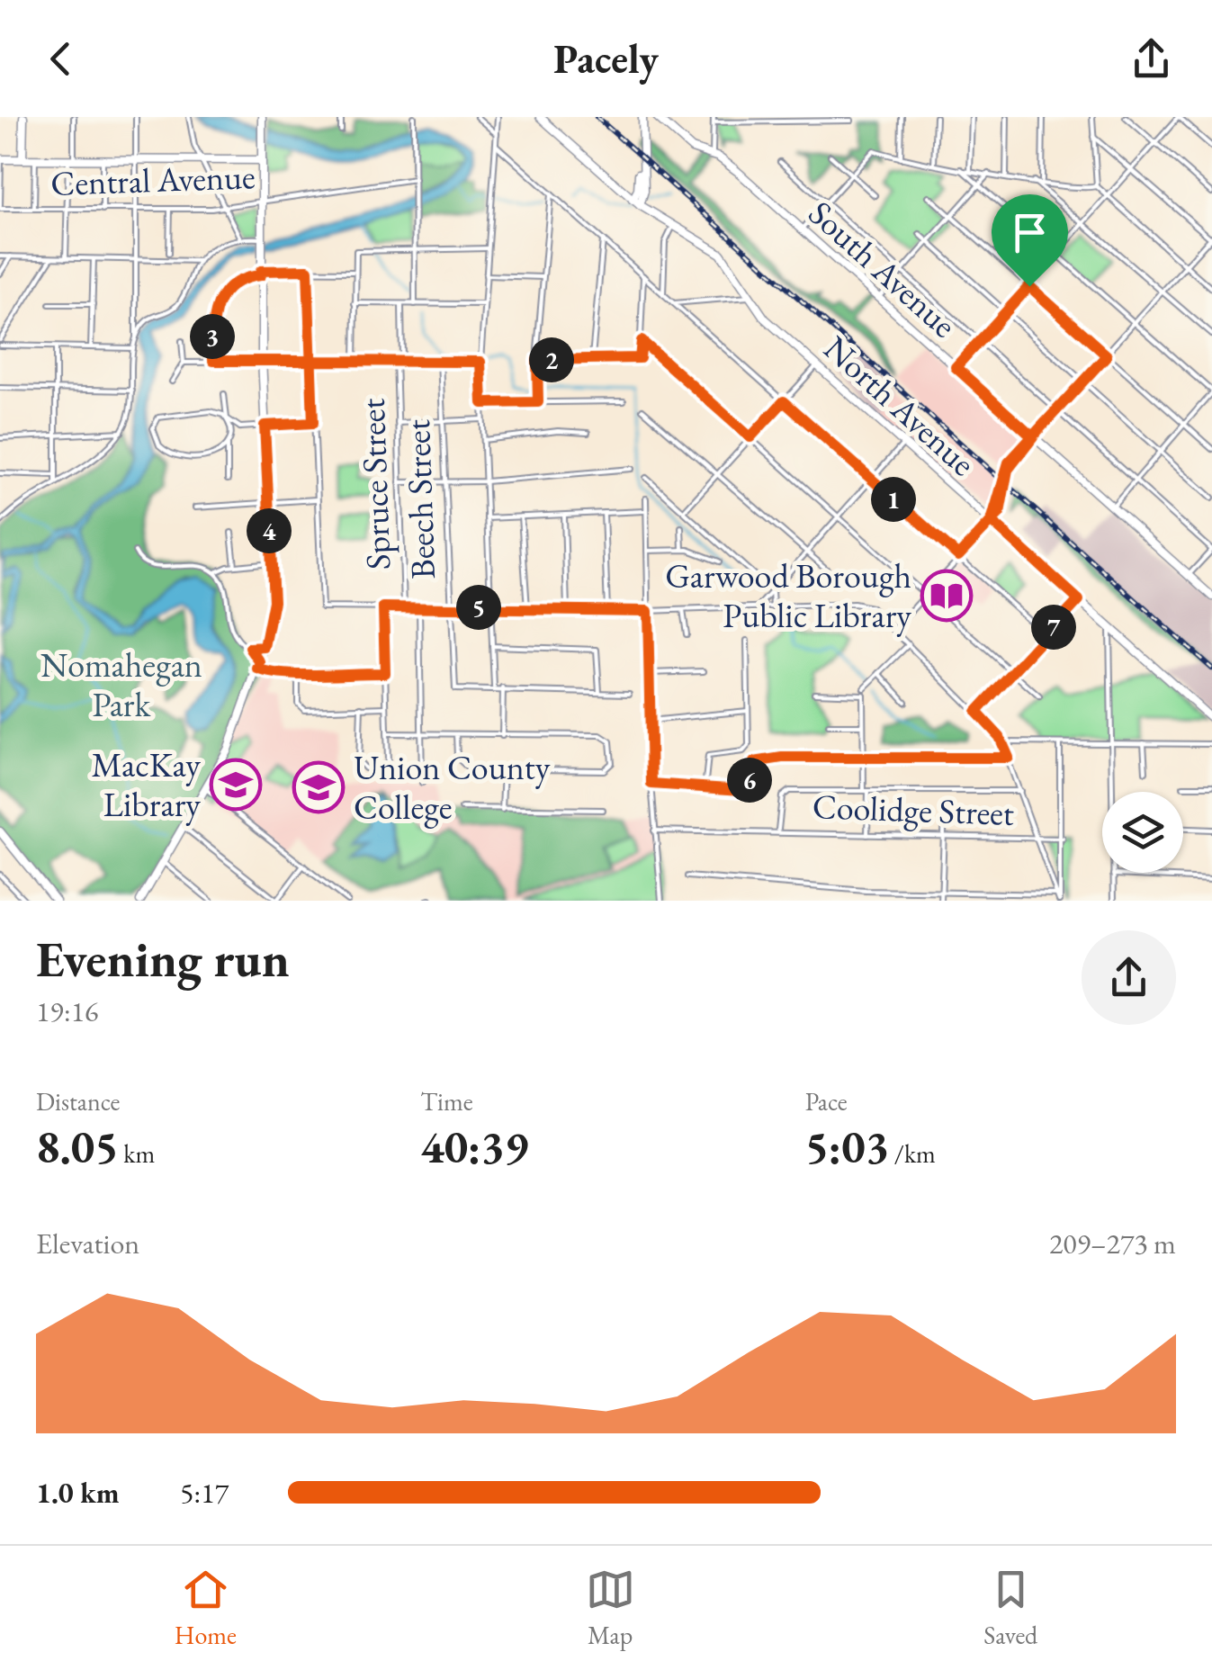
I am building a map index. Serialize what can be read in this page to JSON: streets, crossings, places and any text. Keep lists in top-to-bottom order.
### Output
{
  "streets": {
    "main road": ["South Avenue", "North Avenue"],
    "street": [
      "Central Avenue",
      "Spruce Street",
      "Beech Street",
      "Coolidge Street"
    ]
  },
  "parks": ["Nomahegan Park"],
  "places": {
    "library": ["Garwood Borough Public Library"],
    "school or university": ["MacKay Library", "Union County College"]
  },
  "page": {
    "header": "Pacely",
    "pins": [
      "3",
      "2",
      "1",
      "4",
      "5",
      "7",
      "6"
    ],
    "heading": ["Evening run", "19:16"],
    "stats": [
      ["Distance", "8.05 km"],
      ["Time", "40:39"],
      ["Pace", "5:03 /km"]
    ],
    "chart": ["Elevation", "209–273 m"],
    "list": [
      {
        "name": "1.0 km",
        "note": "5:17"
      }
    ],
    "tabs": ["Home", "Map", "Saved"]
  }
}
